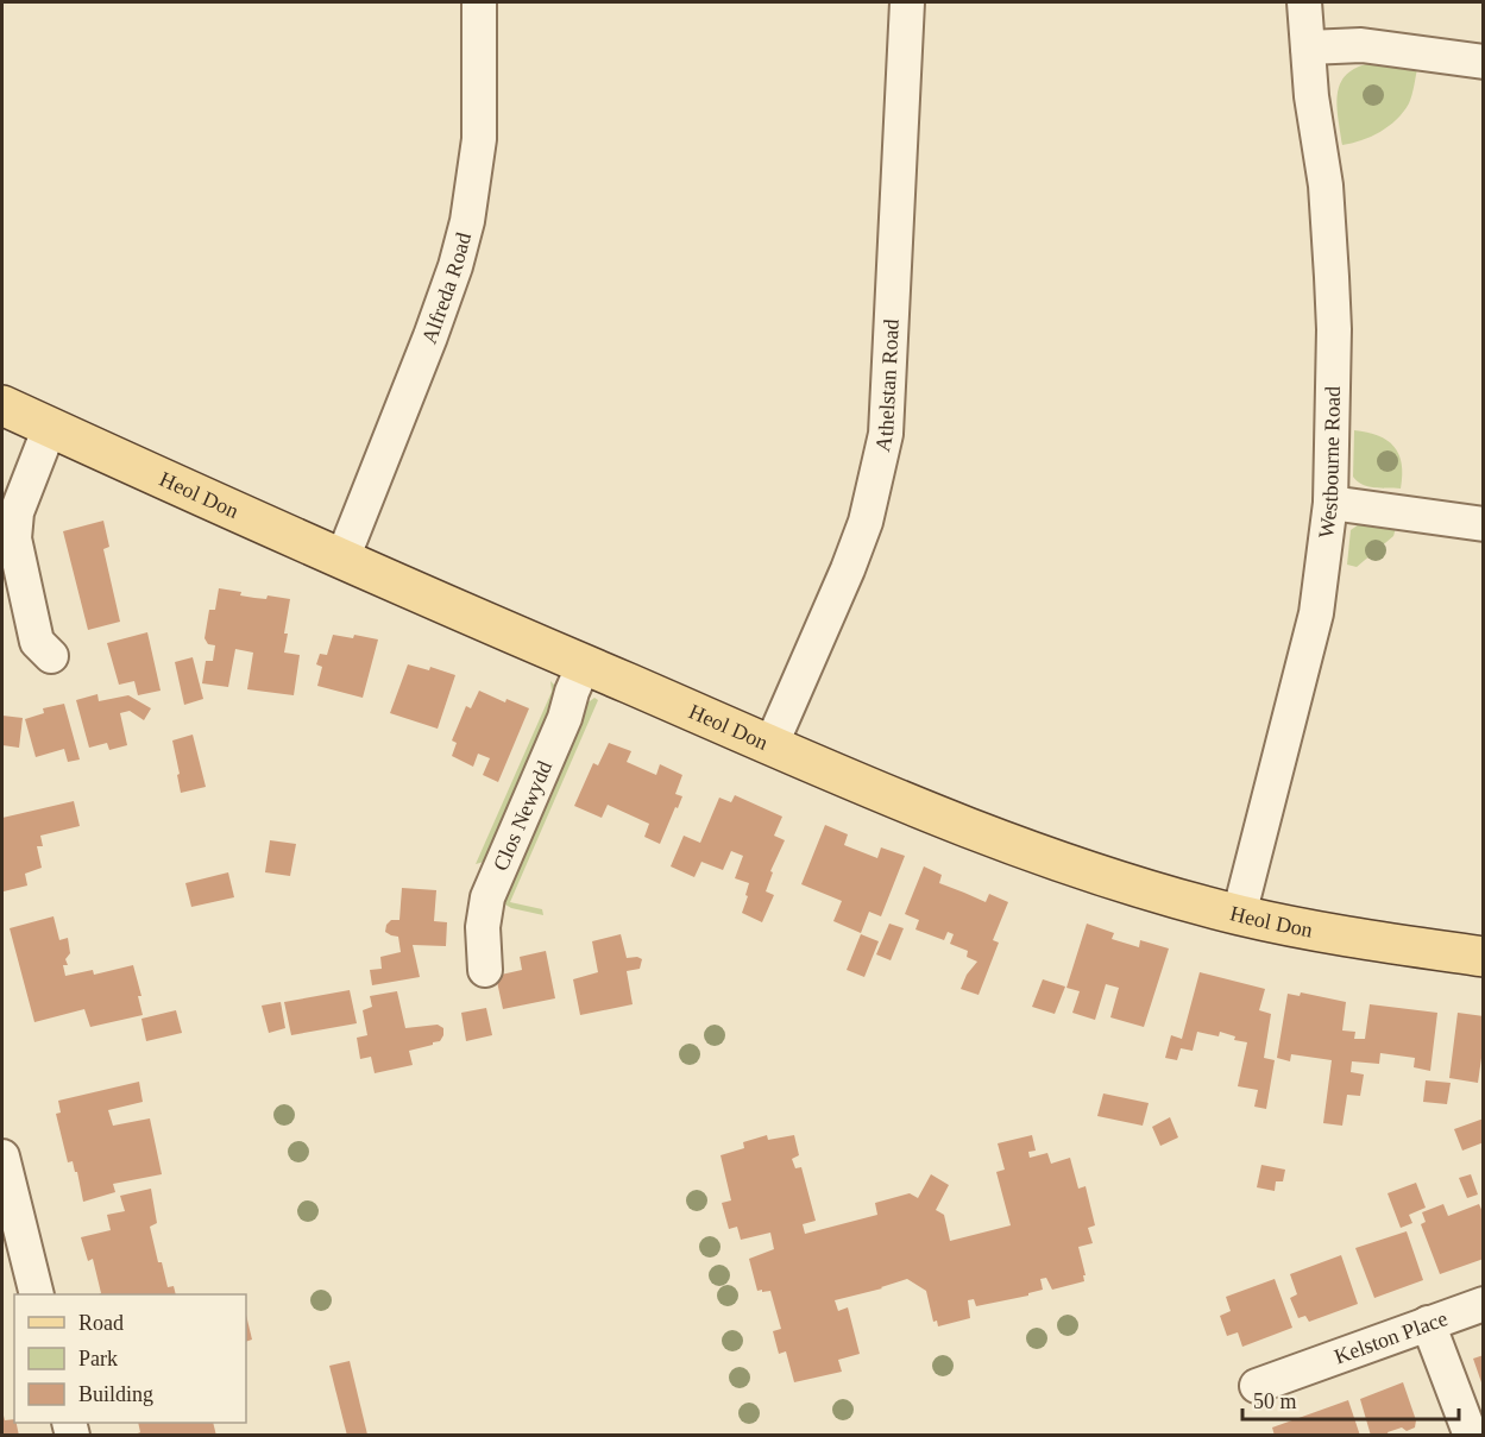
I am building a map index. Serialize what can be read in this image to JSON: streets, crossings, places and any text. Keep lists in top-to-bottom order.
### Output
{
  "streets": {
    "main road": ["Heol Don"],
    "street": [
      "Alfreda Road",
      "Athelstan Road",
      "Westbourne Road",
      "Clos Newydd",
      "Kelston Place"
    ]
  },
  "crossings": [
    ["Alfreda Road", "Heol Don"],
    ["Athelstan Road", "Heol Don"],
    ["Westbourne Road", "Heol Don"],
    ["Heol Don", "Clos Newydd"]
  ],
  "legend": ["Road", "Park", "Building"],
  "scale_bar": "50 m"
}
